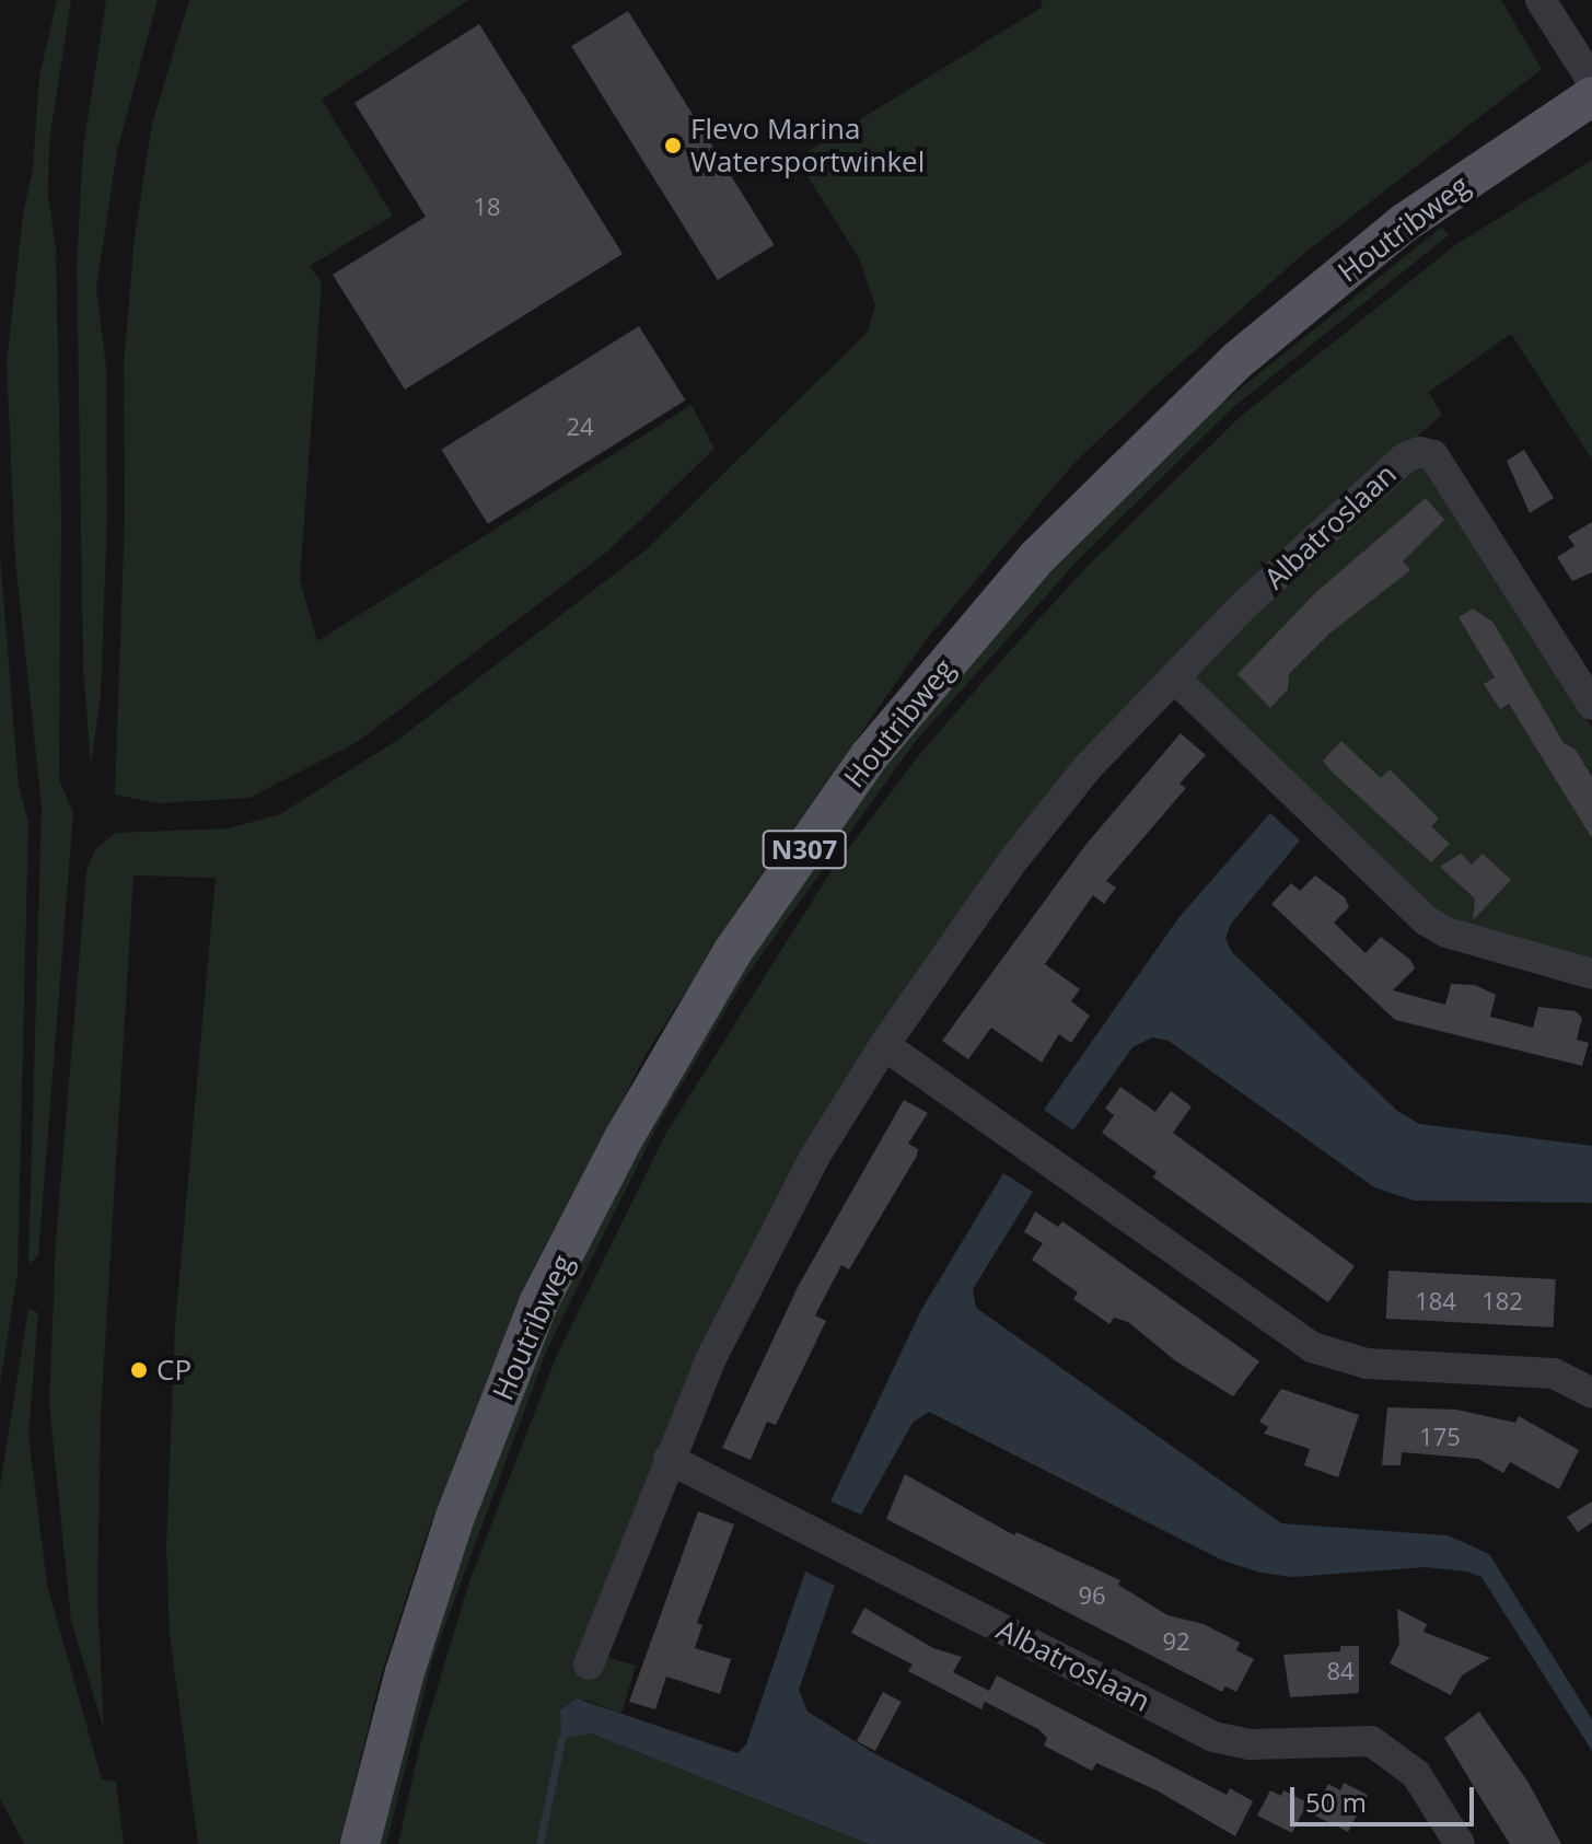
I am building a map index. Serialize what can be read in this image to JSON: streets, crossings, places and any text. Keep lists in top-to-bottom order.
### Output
{
  "streets": {
    "main road": ["Houtribweg", "N307"],
    "street": ["Albatroslaan"]
  },
  "places": ["Flevo Marina Watersportwinkel", "CP"],
  "house_numbers": [
    "18",
    "24",
    "184",
    "182",
    "175",
    "96",
    "92",
    "84"
  ],
  "scale_bar": "50 m"
}
